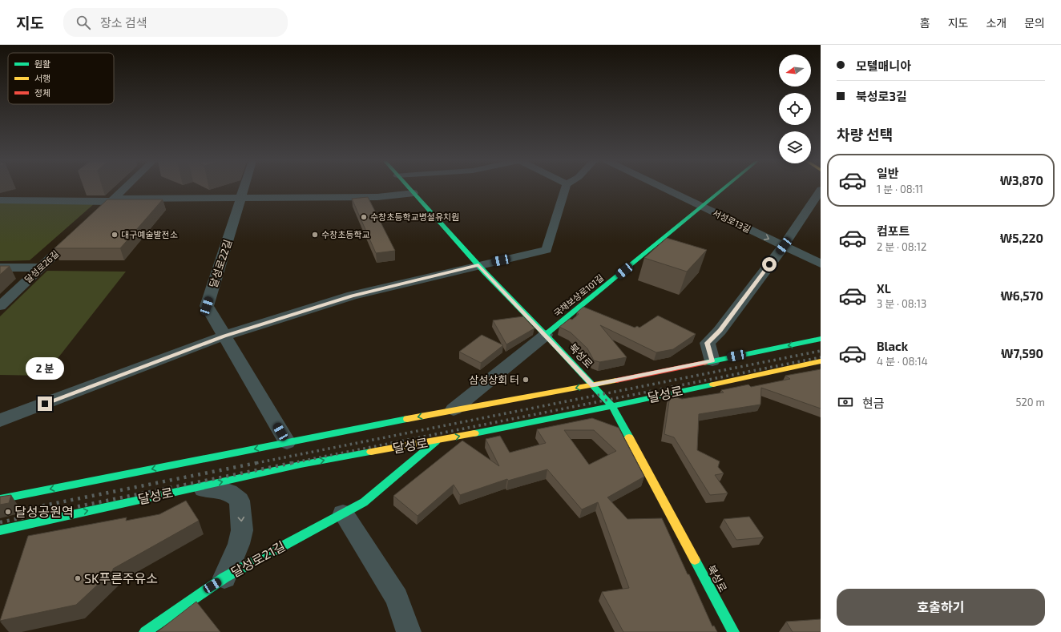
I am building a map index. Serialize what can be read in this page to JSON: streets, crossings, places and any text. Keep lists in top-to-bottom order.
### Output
{
  "streets": {
    "street": [
      "서성로13길",
      "달성로22길",
      "달성로26길",
      "국채보상로101길",
      "북성로",
      "달성로",
      "달성로21길"
    ]
  },
  "crossings": [
    ["서성로13길", "국채보상로101길"],
    ["국채보상로101길", "북성로"],
    ["북성로", "달성로"],
    ["달성로", "달성로21길"]
  ],
  "one_way": ["서성로13길"],
  "places": [
    "수창초등학교병설유치원",
    "대구예술발전소",
    "수창초등학교",
    "삼성상회 터",
    "달성공원역",
    "SK푸른주유소"
  ],
  "legend": ["원활", "서행", "정체"],
  "north": "left",
  "page": {
    "header": "지도",
    "search": "장소 검색",
    "nav": [
      "홈",
      "지도",
      "소개",
      "문의"
    ],
    "banner": ["모텔매니아", "북성로3길"],
    "heading": "차량 선택",
    "list": [
      {
        "name": "일반",
        "note": "1 분 · 08:11",
        "value": "₩3,870"
      },
      {
        "name": "컴포트",
        "note": "2 분 · 08:12",
        "value": "₩5,220"
      },
      {
        "name": "XL",
        "note": "3 분 · 08:13",
        "value": "₩6,570"
      },
      {
        "name": "Black",
        "note": "4 분 · 08:14",
        "value": "₩7,590"
      }
    ],
    "bubble": "2 분",
    "pay": ["현금", "520 m"],
    "buttons": "호출하기"
  }
}
